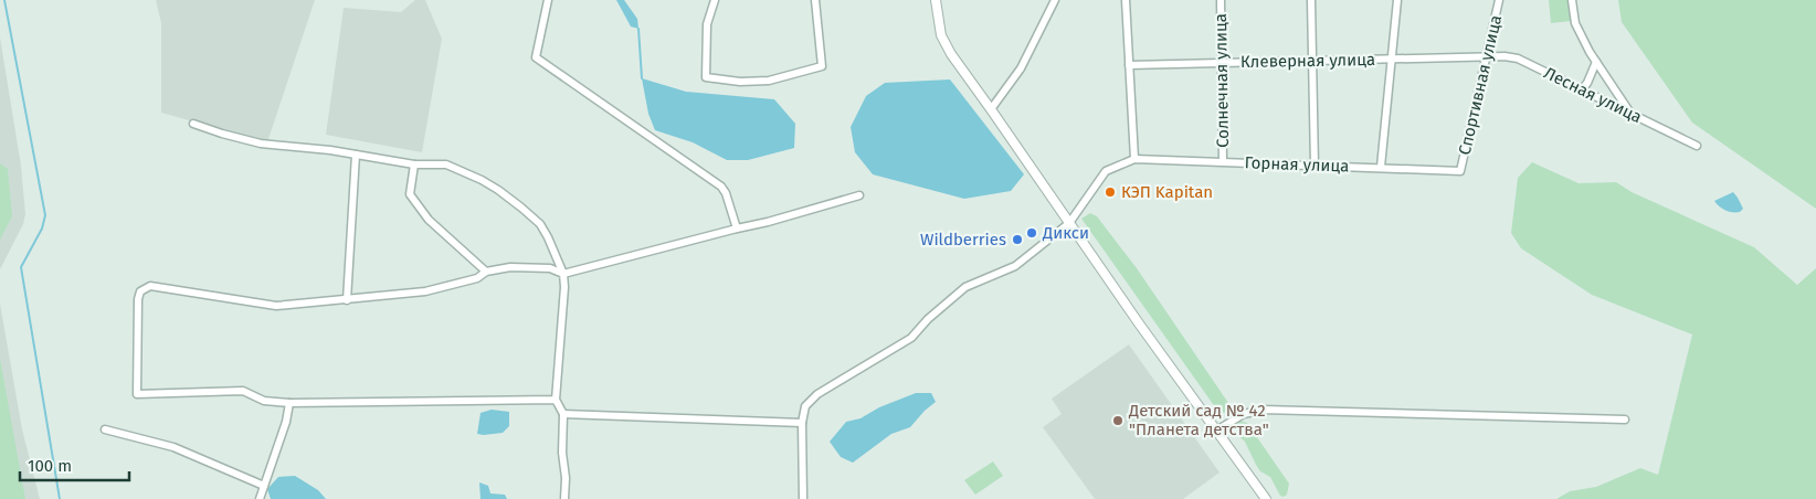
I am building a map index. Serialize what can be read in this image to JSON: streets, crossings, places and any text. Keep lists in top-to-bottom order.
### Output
{
  "streets": {
    "street": [
      "Клеверная улица",
      "Солнечная улица",
      "Спортивная улица",
      "Лесная улица",
      "Горная улица"
    ]
  },
  "crossings": [
    ["Клеверная улица", "Солнечная улица"],
    ["Клеверная улица", "Спортивная улица"],
    ["Клеверная улица", "Лесная улица"],
    ["Солнечная улица", "Горная улица"],
    ["Спортивная улица", "Лесная улица"],
    ["Спортивная улица", "Горная улица"]
  ],
  "places": [
    "КЭП Kapitan",
    "Дикси",
    "Wildberries",
    "Детский сад № 42 \"Планета детства\""
  ],
  "scale_bar": "100 m"
}
